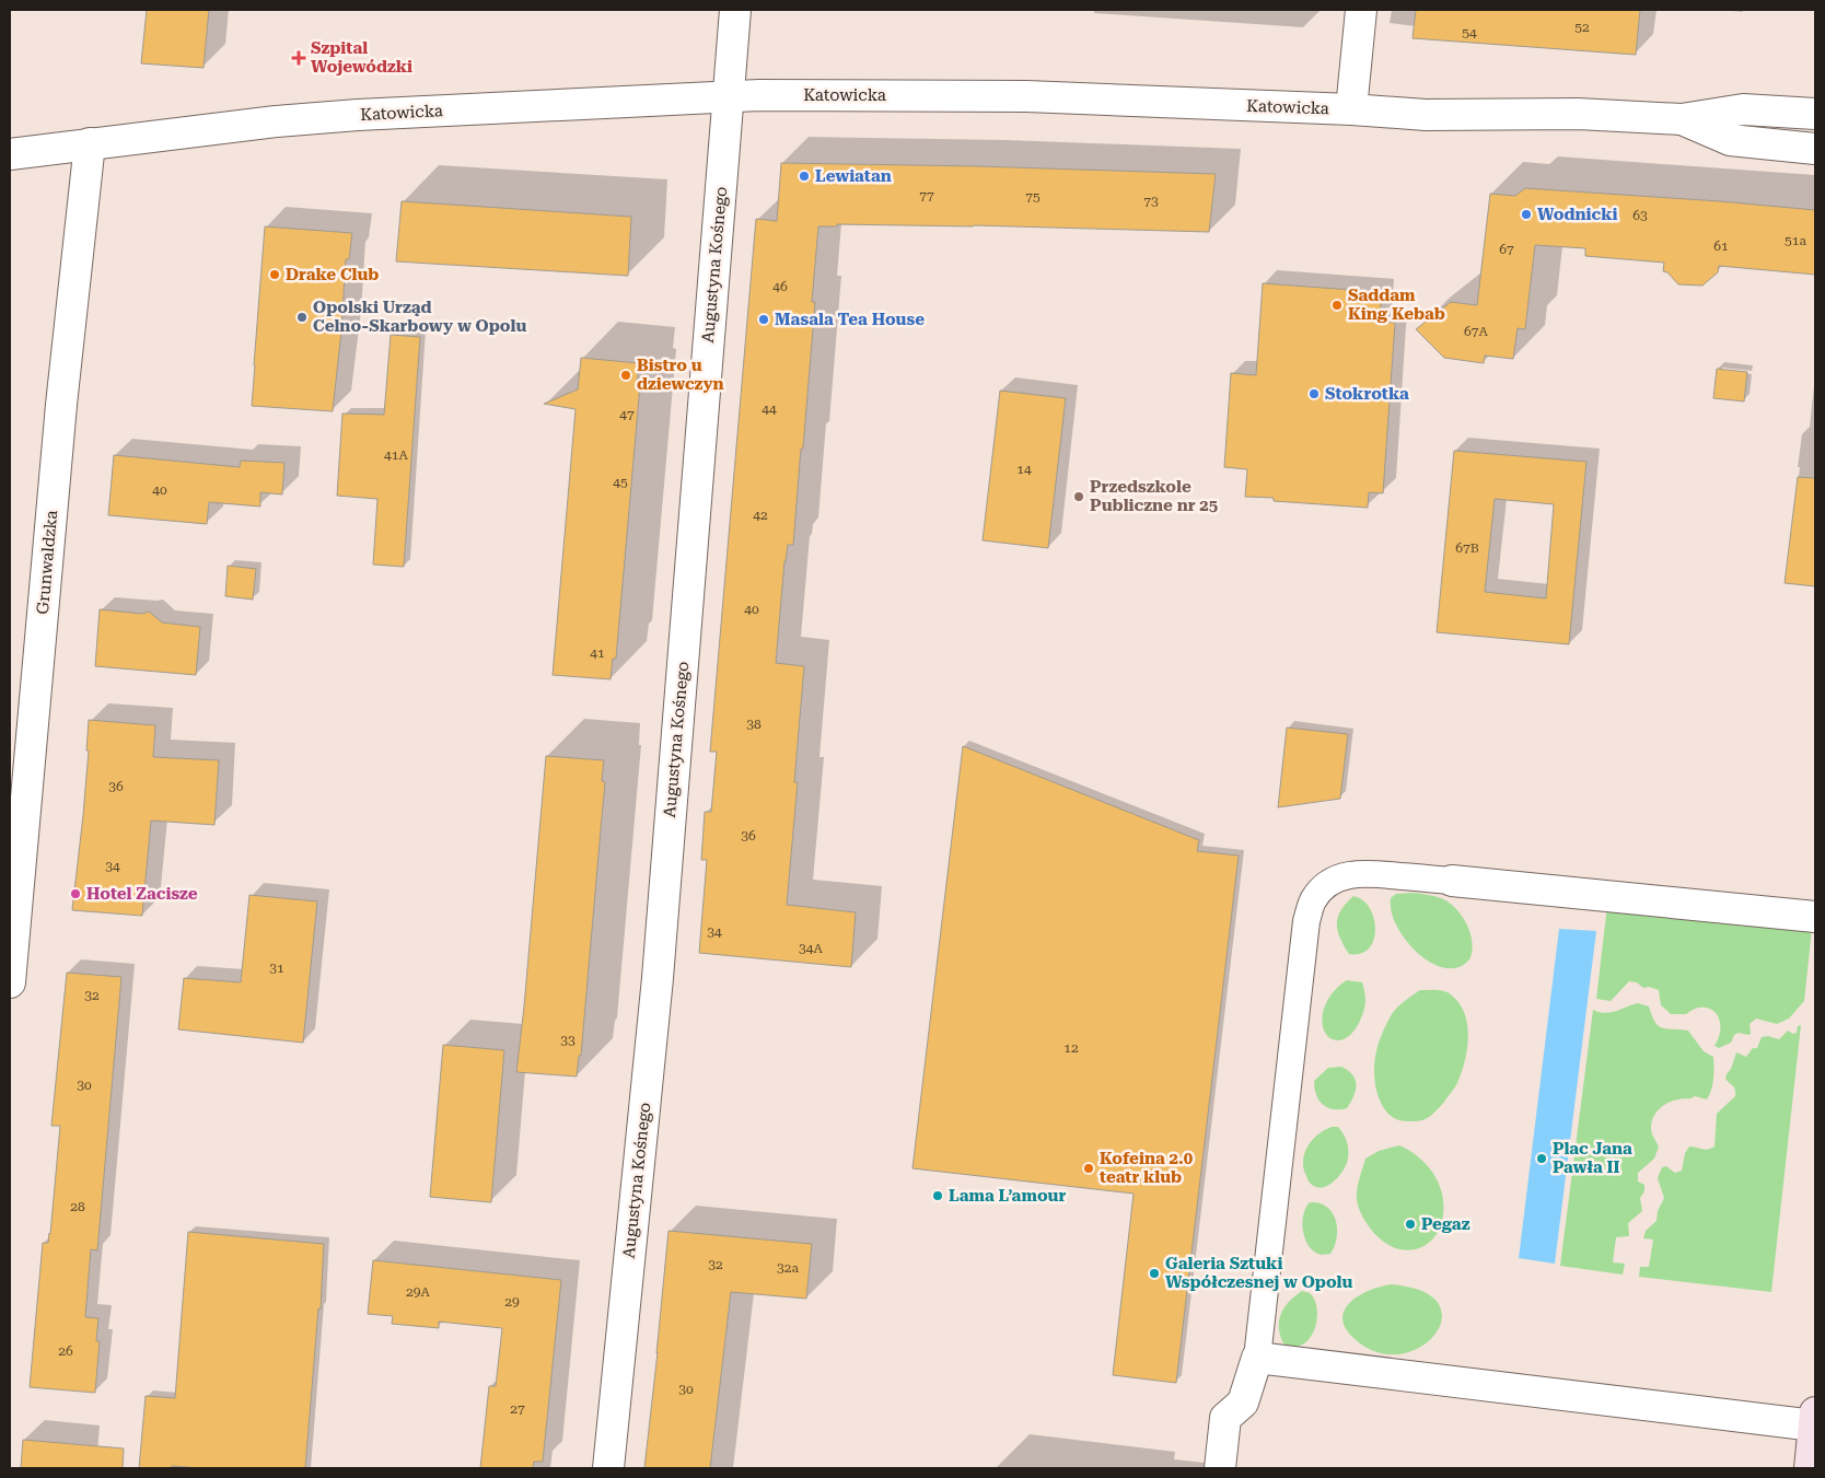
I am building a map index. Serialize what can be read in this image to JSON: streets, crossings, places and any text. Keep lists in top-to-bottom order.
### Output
{
  "streets": {
    "street": ["Katowicka", "Augustyna Kośnego", "Grunwaldzka"]
  },
  "crossings": [
    ["Katowicka", "Augustyna Kośnego"],
    ["Katowicka", "Grunwaldzka"]
  ],
  "places": {
    "health": ["Szpital Wojewódzki"],
    "other": [
      "Lewiatan",
      "Wodnicki",
      "Drake Club",
      "Saddam King Kebab",
      "Opolski Urząd Celno-Skarbowy w Opolu",
      "Masala Tea House",
      "Bistro u dziewczyn",
      "Stokrotka",
      "Przedszkole Publiczne nr 25",
      "Hotel Zacisze",
      "Plac Jana Pawła II",
      "Kofeina 2.0 teatr klub",
      "Lama L’amour",
      "Pegaz",
      "Galeria Sztuki Współczesnej w Opolu"
    ]
  },
  "house_numbers": [
    "52",
    "54",
    "77",
    "75",
    "73",
    "63",
    "51a",
    "61",
    "67",
    "46",
    "67A",
    "44",
    "47",
    "41A",
    "14",
    "45",
    "40",
    "42",
    "67B",
    "40",
    "41",
    "38",
    "36",
    "36",
    "34",
    "34",
    "34A",
    "31",
    "32",
    "33",
    "12",
    "30",
    "28",
    "32",
    "32a",
    "29A",
    "29",
    "26",
    "30",
    "27"
  ]
}
